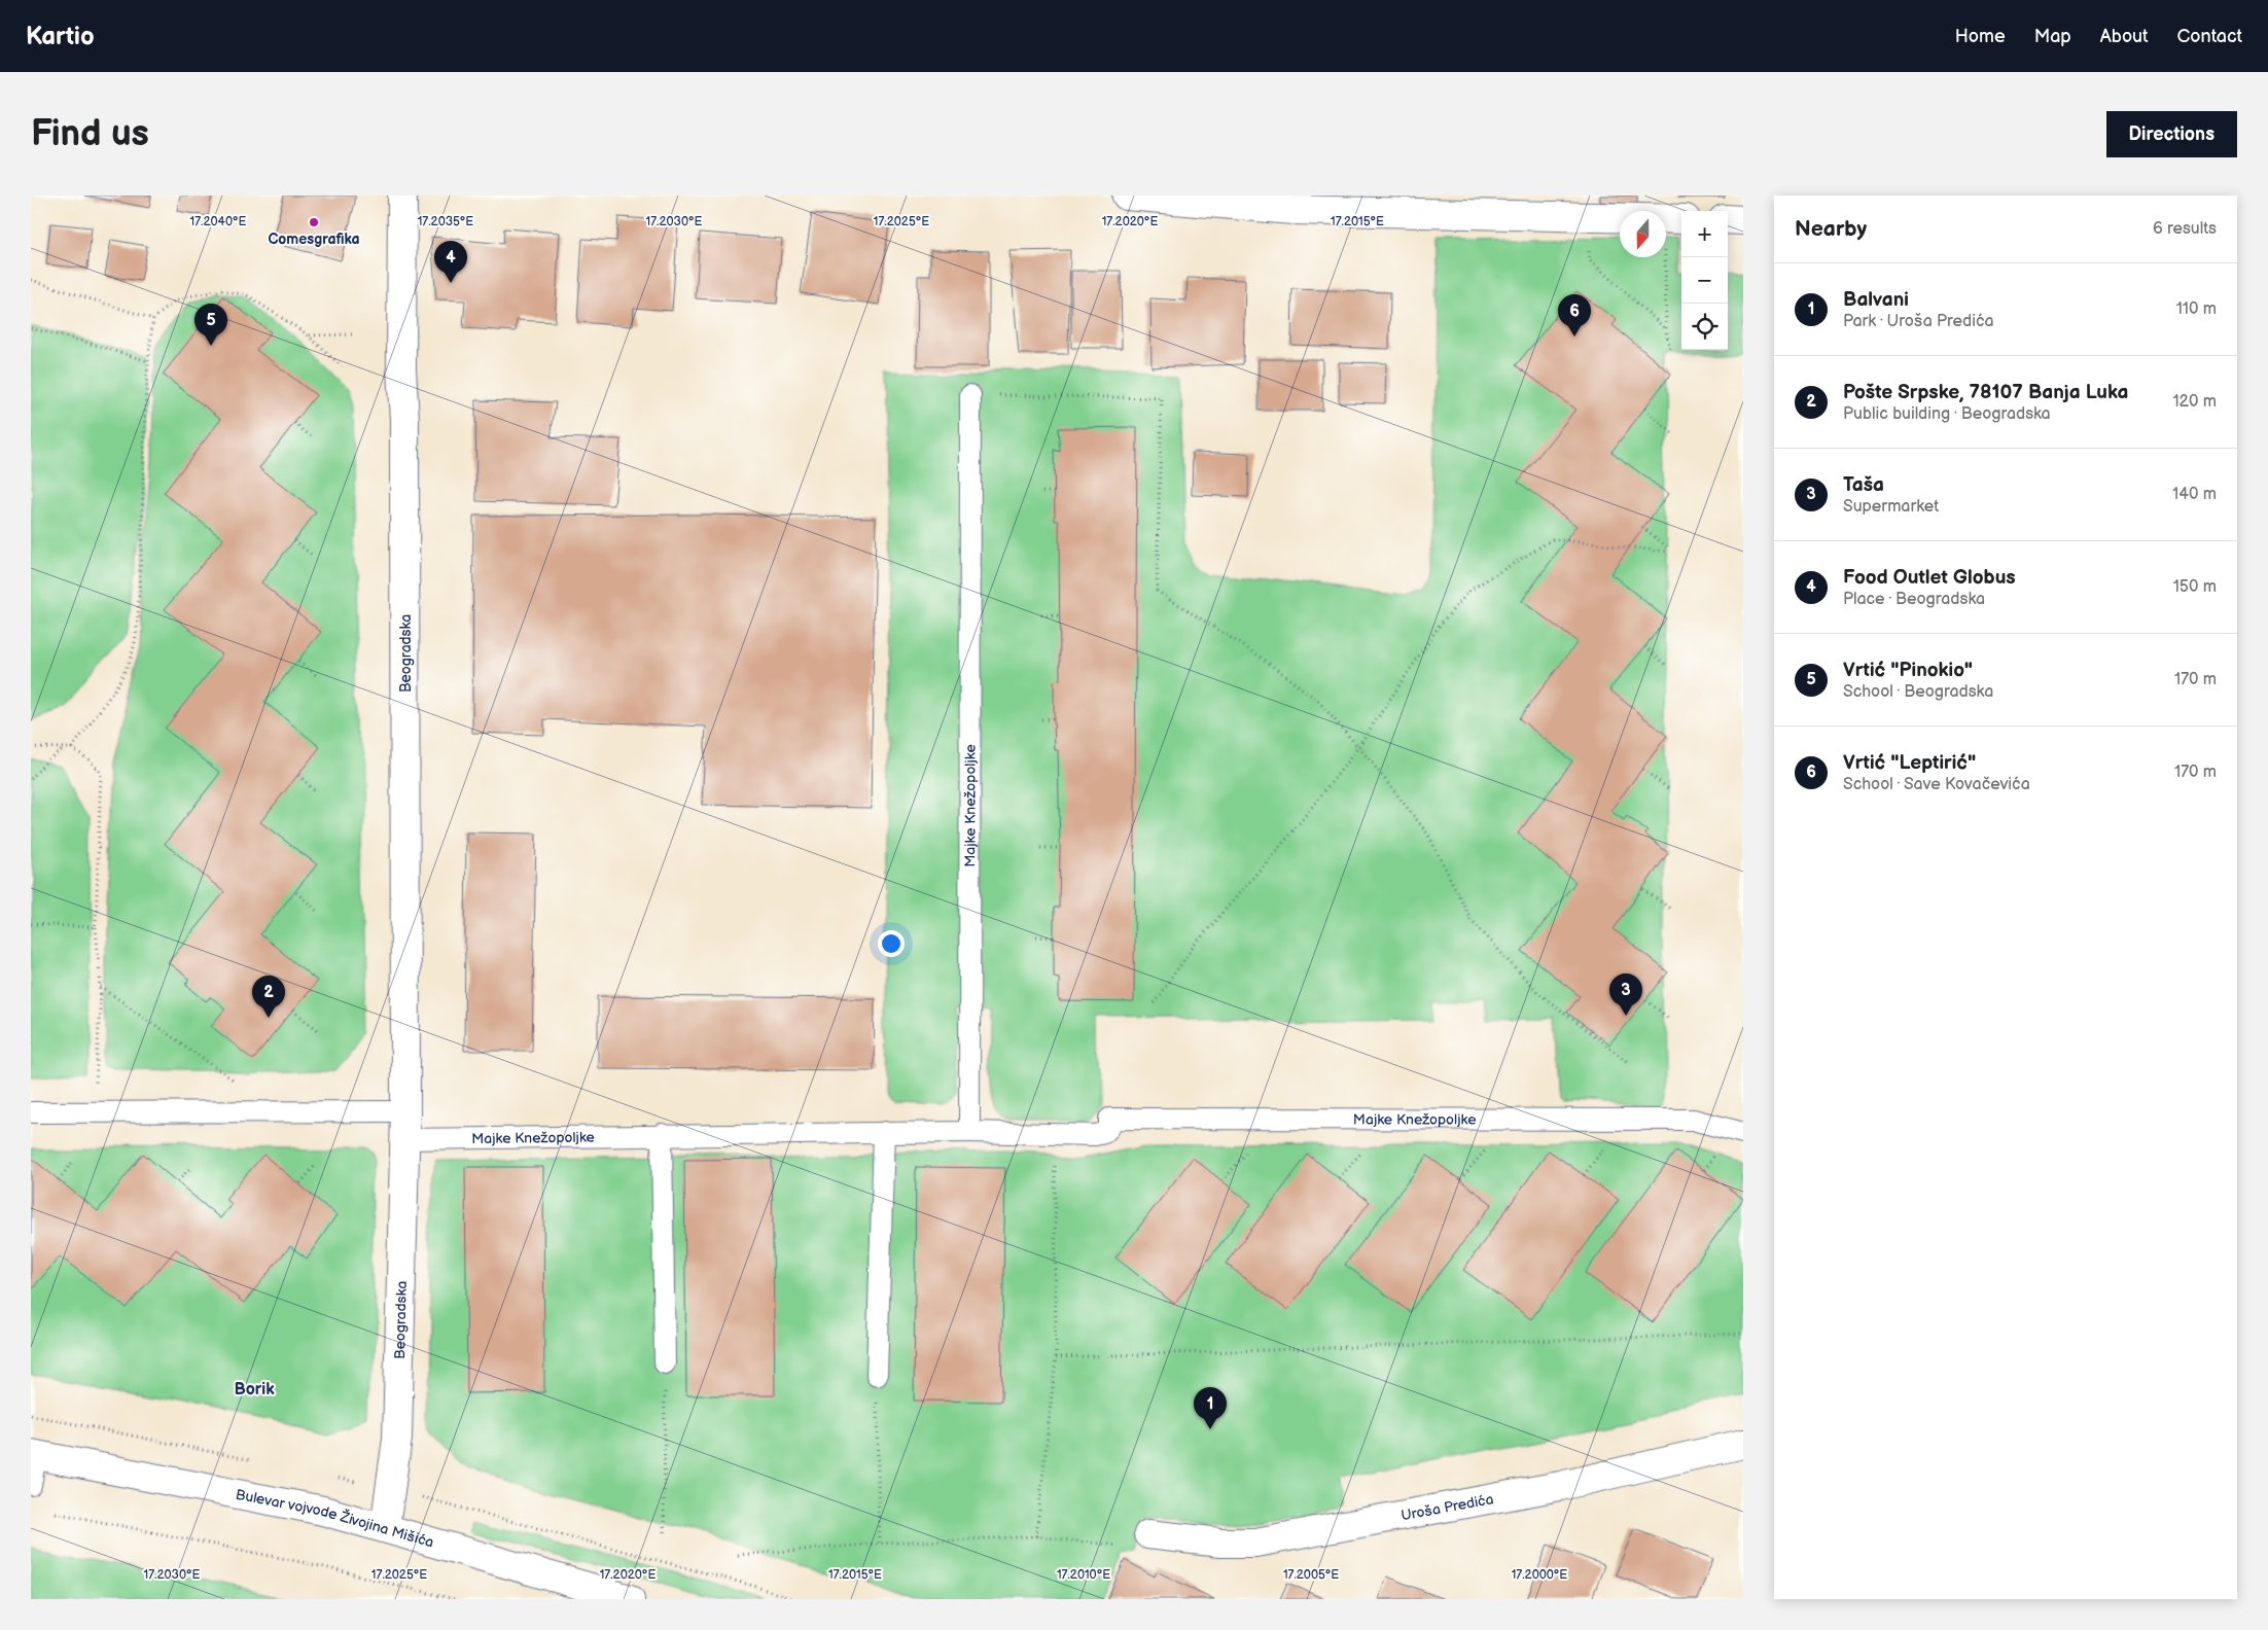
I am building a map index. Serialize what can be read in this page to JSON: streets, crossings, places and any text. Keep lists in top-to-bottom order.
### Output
{
  "streets": {
    "street": ["Beogradska", "Uroša Predića", "Bulevar vojvode Živojina Mišića"],
    "lane": ["Majke Knežopoljke"]
  },
  "crossings": [
    ["Beogradska", "Majke Knežopoljke"],
    ["Beogradska", "Bulevar vojvode Živojina Mišića"]
  ],
  "districts": ["Borik"],
  "places": ["Comesgrafika"],
  "north": "bottom",
  "page": {
    "header": "Kartio",
    "nav": [
      "Home",
      "Map",
      "About",
      "Contact"
    ],
    "buttons": "Directions",
    "title": "Find us",
    "heading": ["Nearby", "6 results"],
    "map_buttons": ["+", "−"],
    "pins": [
      "4",
      "6",
      "5",
      "3",
      "2",
      "1"
    ],
    "list": [
      {
        "mark": "1",
        "name": "Balvani",
        "note": "Park · Uroša Predića",
        "value": "110 m"
      },
      {
        "mark": "2",
        "name": "Pošte Srpske, 78107 Banja Luka",
        "note": "Public building · Beogradska",
        "value": "120 m"
      },
      {
        "mark": "3",
        "name": "Taša",
        "note": "Supermarket",
        "value": "140 m"
      },
      {
        "mark": "4",
        "name": "Food Outlet Globus",
        "note": "Place · Beogradska",
        "value": "150 m"
      },
      {
        "mark": "5",
        "name": "Vrtić \"Pinokio\"",
        "note": "School · Beogradska",
        "value": "170 m"
      },
      {
        "mark": "6",
        "name": "Vrtić \"Leptirić\"",
        "note": "School · Save Kovačevića",
        "value": "170 m"
      }
    ]
  },
  "coordinates": [
    "17.2040°E",
    "17.2035°E",
    "17.2030°E",
    "17.2025°E",
    "17.2020°E",
    "17.2015°E",
    "17.2010°E",
    "17.2005°E",
    "17.2000°E"
  ]
}
